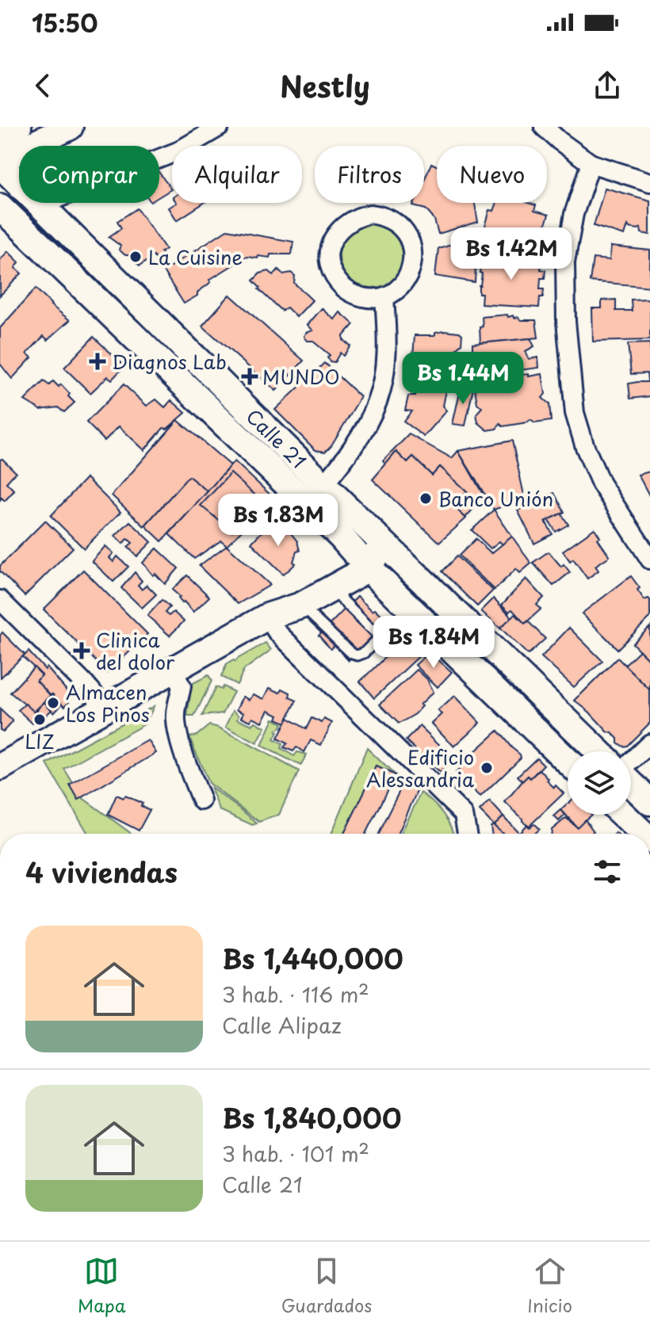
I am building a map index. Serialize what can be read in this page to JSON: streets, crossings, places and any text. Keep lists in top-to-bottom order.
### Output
{
  "streets": {
    "main road": ["Calle 21"]
  },
  "places": {
    "other": [
      "La Cuisine",
      "Banco Unión",
      "Almacen Los Pinos",
      "LIZ",
      "Edificio Alessandria"
    ],
    "health": ["Diagnos Lab", "MUNDO", "Clinica del dolor"]
  },
  "page": {
    "status": "15:50",
    "header": "Nestly",
    "chip": [
      "Comprar",
      "Alquilar",
      "Filtros",
      "Nuevo"
    ],
    "price": [
      "Bs 1.42M",
      "Bs 1.44M",
      "Bs 1.83M",
      "Bs 1.84M"
    ],
    "heading": "4 viviendas",
    "list": [
      {
        "name": "Bs 1,440,000",
        "note": "3 hab. · 116 m² · Calle Alipaz"
      },
      {
        "name": "Bs 1,840,000",
        "note": "3 hab. · 101 m² · Calle 21"
      }
    ],
    "tabs": ["Mapa", "Guardados", "Inicio"]
  }
}
